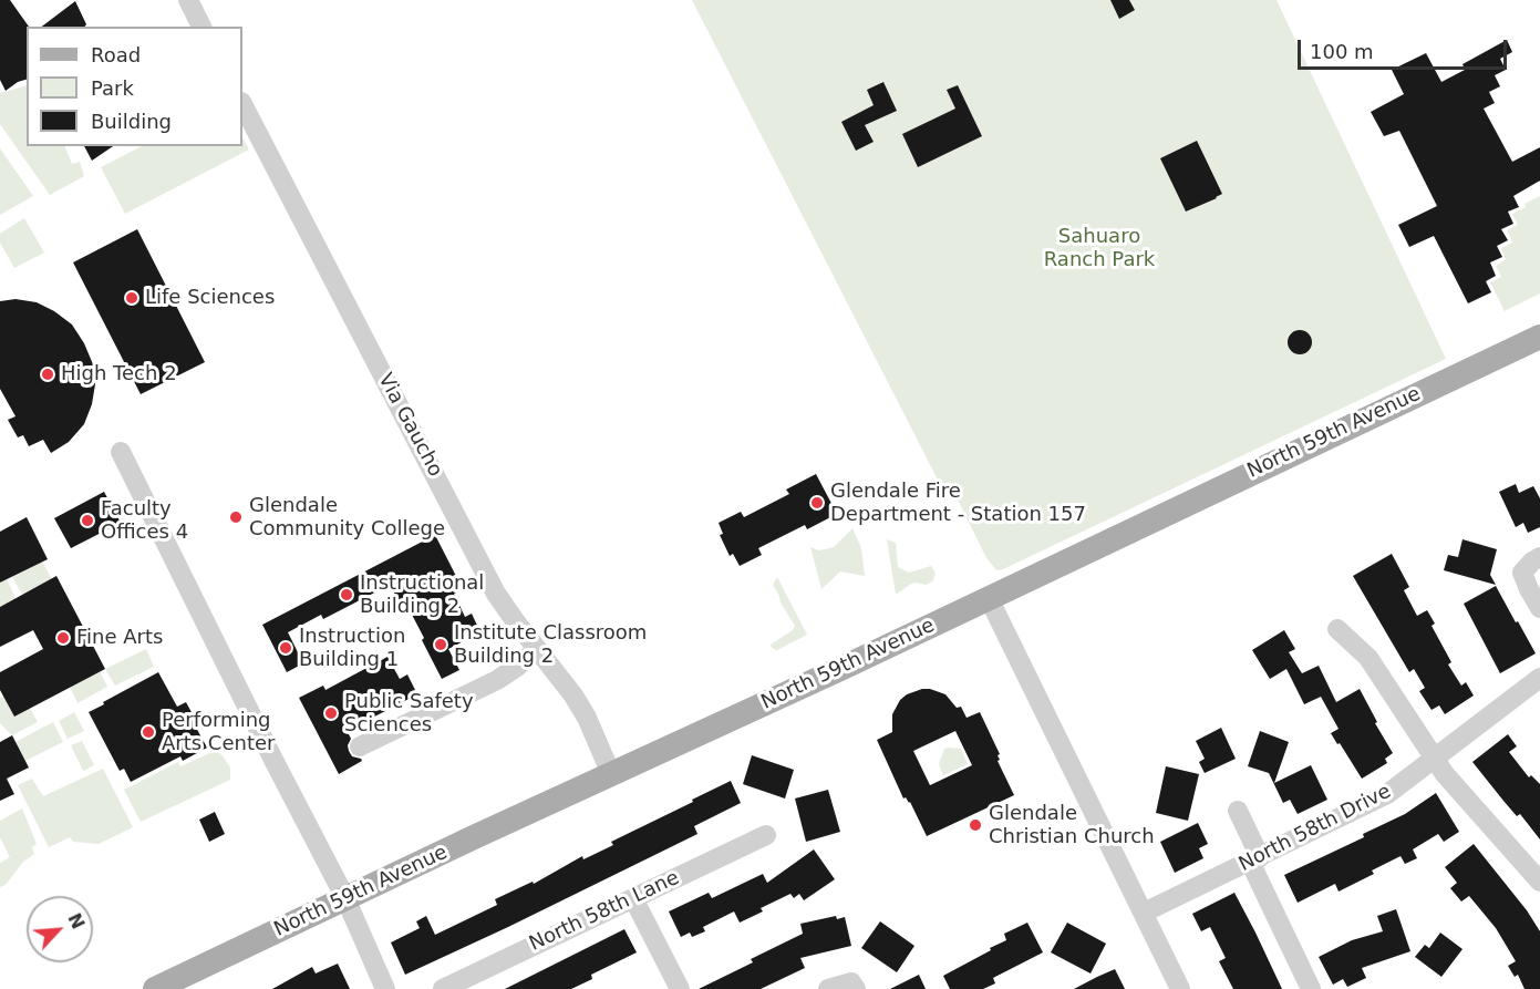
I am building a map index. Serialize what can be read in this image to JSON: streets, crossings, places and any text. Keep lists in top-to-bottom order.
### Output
{
  "streets": {
    "main road": ["North 59th Avenue"],
    "street": ["Via Gaucho", "North 58th Drive", "North 58th Lane"]
  },
  "crossings": [
    ["Via Gaucho", "North 59th Avenue"]
  ],
  "parks": ["Sahuaro Ranch Park"],
  "places": [
    "Life Sciences",
    "High Tech 2",
    "Glendale Fire Department - Station 157",
    "Glendale Community College",
    "Faculty Offices 4",
    "Instructional Building 2",
    "Fine Arts",
    "Institute Classroom Building 2",
    "Instruction Building 1",
    "Public Safety Sciences",
    "Performing Arts Center",
    "Glendale Christian Church"
  ],
  "legend": ["Road", "Park", "Building"],
  "scale_bar": "100 m",
  "north": "top right"
}
